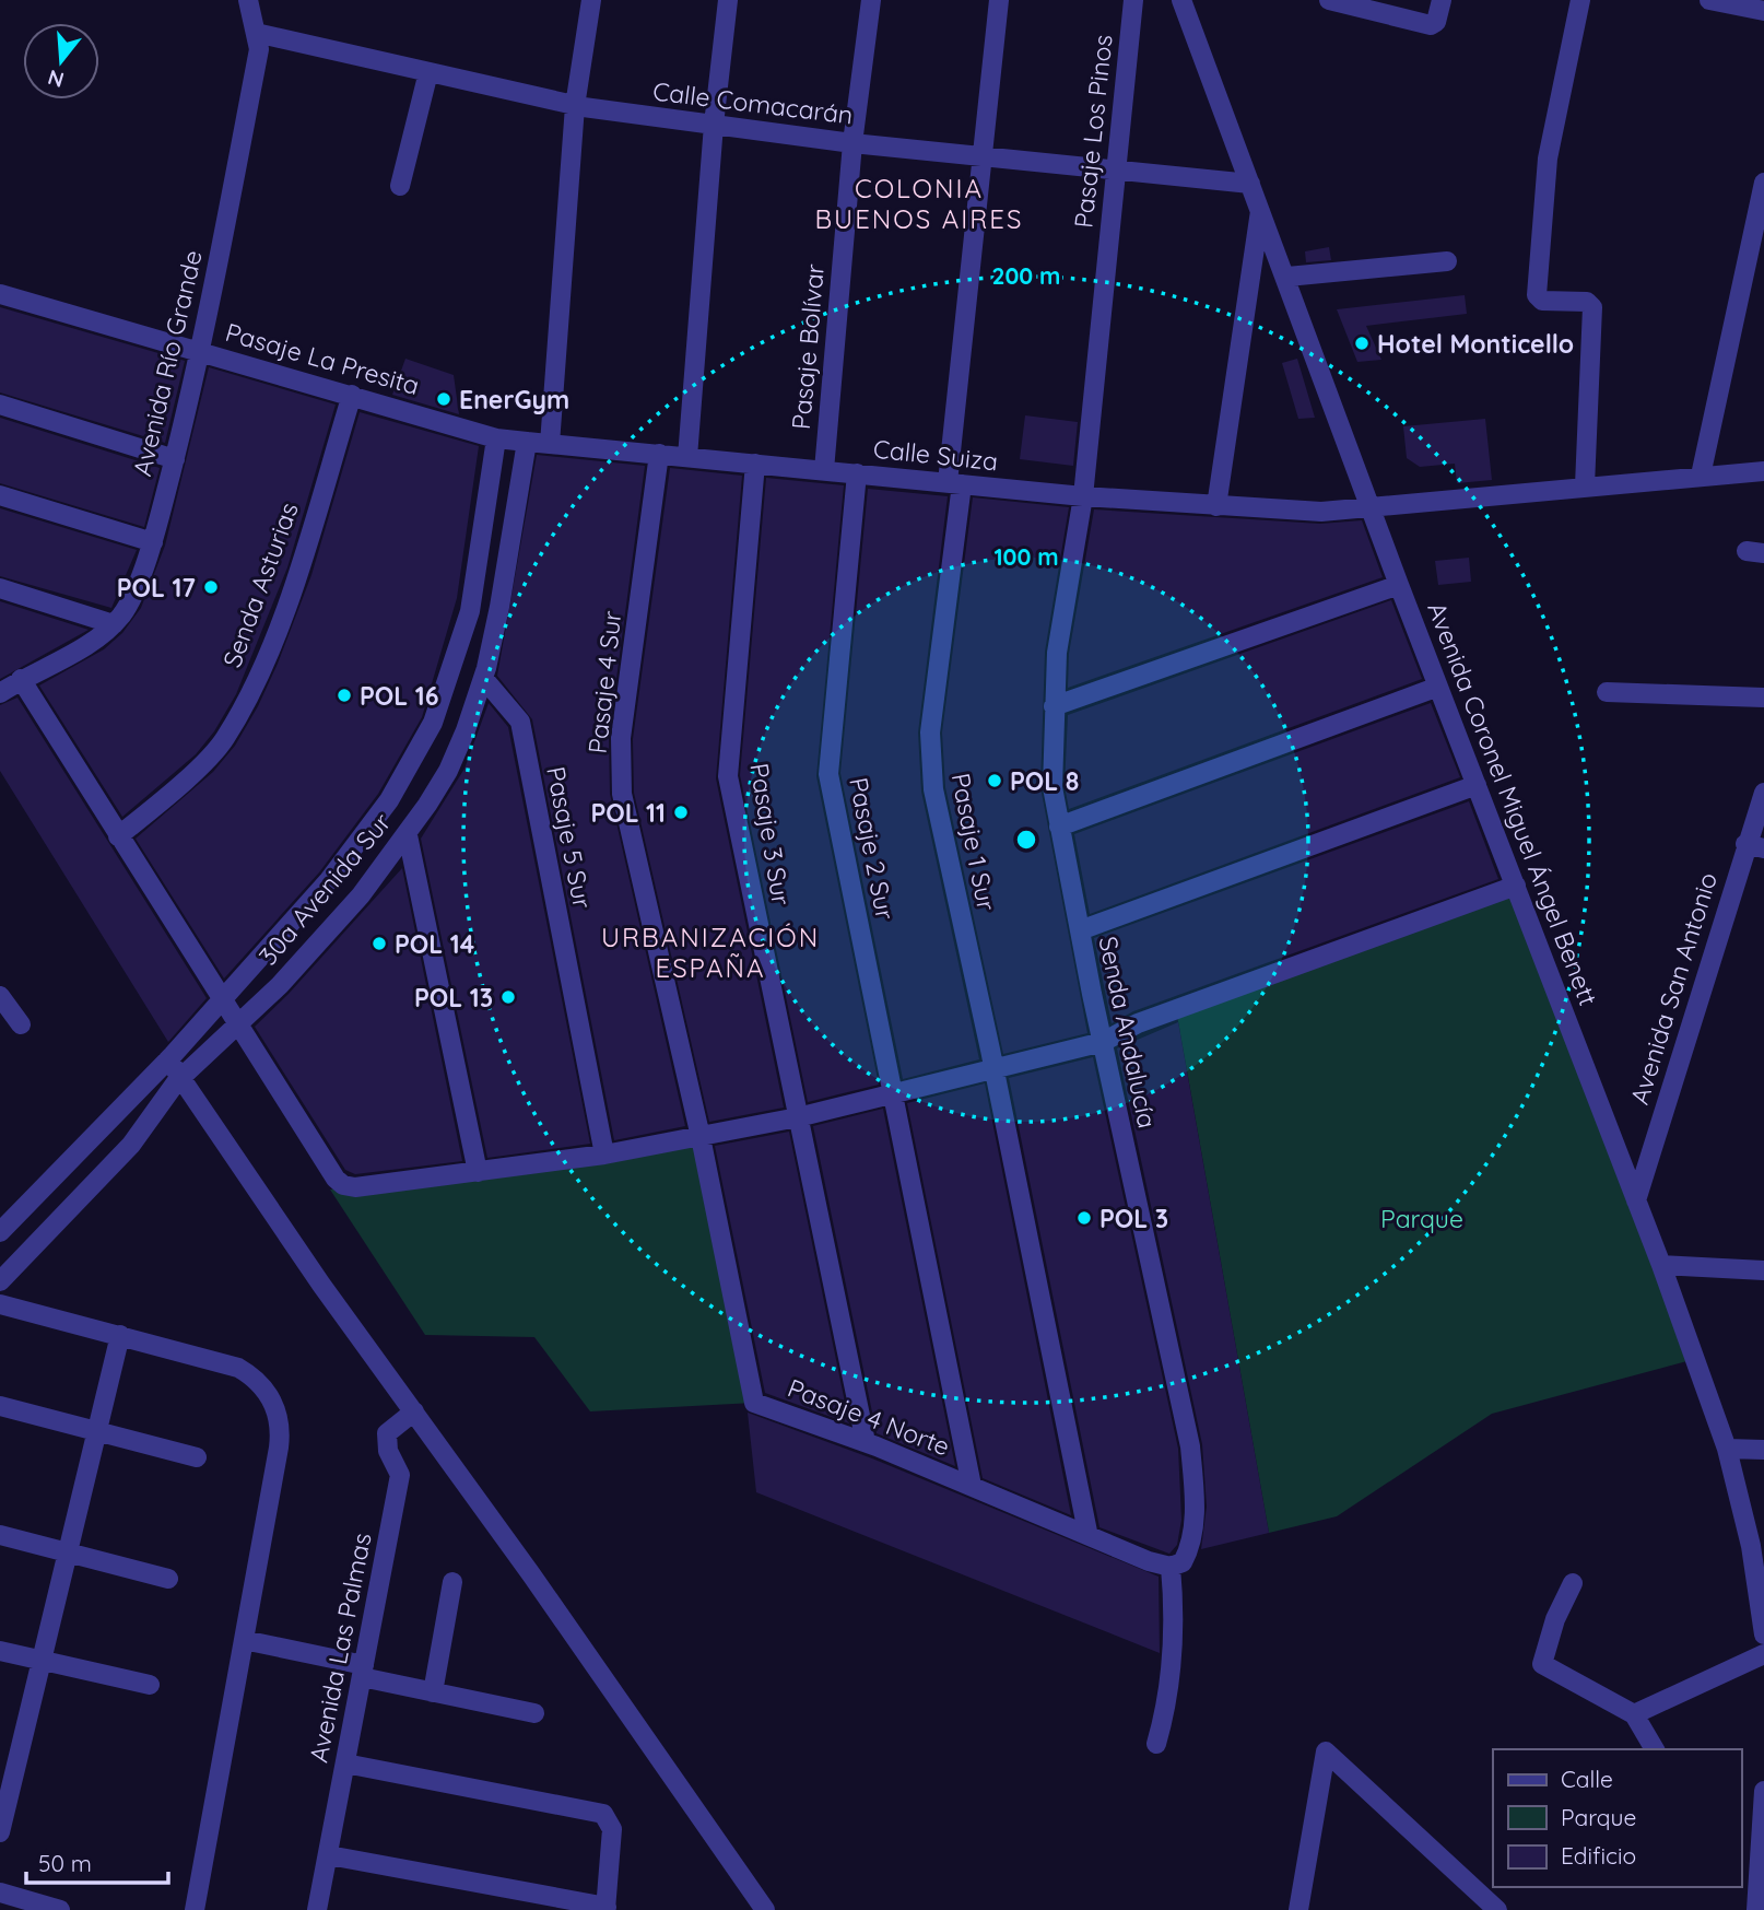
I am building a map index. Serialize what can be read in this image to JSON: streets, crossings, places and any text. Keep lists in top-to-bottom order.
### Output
{
  "streets": {
    "street": [
      "Calle Comacarán",
      "Pasaje Los Pinos",
      "Pasaje Bolívar",
      "Pasaje La Presita",
      "Avenida Río Grande",
      "Calle Suiza",
      "Senda Asturias",
      "Pasaje 4 Sur",
      "Avenida Coronel Miguel Ángel Benett",
      "Pasaje 3 Sur",
      "Pasaje 5 Sur",
      "Pasaje 1 Sur",
      "Pasaje 2 Sur",
      "30a Avenida Sur",
      "Avenida San Antonio",
      "Senda Andalucía",
      "Pasaje 4 Norte",
      "Avenida Las Palmas"
    ]
  },
  "crossings": [
    ["Calle Comacarán", "Pasaje Los Pinos"],
    ["Calle Comacarán", "Pasaje Bolívar"],
    ["Calle Comacarán", "Avenida Río Grande"],
    ["Calle Comacarán", "Avenida Coronel Miguel Ángel Benett"],
    ["Calle Comacarán", "Pasaje 1 Sur"],
    ["Pasaje Los Pinos", "Calle Suiza"],
    ["Pasaje Los Pinos", "Senda Andalucía"],
    ["Pasaje Bolívar", "Calle Suiza"],
    ["Pasaje La Presita", "Avenida Río Grande"],
    ["Pasaje La Presita", "Calle Suiza"],
    ["Pasaje La Presita", "Senda Asturias"],
    ["Pasaje La Presita", "30a Avenida Sur"],
    ["Calle Suiza", "Pasaje 4 Sur"],
    ["Calle Suiza", "Avenida Coronel Miguel Ángel Benett"],
    ["Calle Suiza", "Pasaje 3 Sur"],
    ["Calle Suiza", "Pasaje 1 Sur"],
    ["Calle Suiza", "Pasaje 2 Sur"],
    ["Calle Suiza", "30a Avenida Sur"],
    ["Calle Suiza", "Senda Andalucía"],
    ["Pasaje 4 Sur", "Pasaje 4 Norte"],
    ["Avenida Coronel Miguel Ángel Benett", "Avenida San Antonio"],
    ["Pasaje 3 Sur", "Pasaje 4 Norte"],
    ["Pasaje 5 Sur", "30a Avenida Sur"],
    ["Pasaje 1 Sur", "Pasaje 4 Norte"],
    ["Pasaje 2 Sur", "Pasaje 4 Norte"],
    ["Senda Andalucía", "Pasaje 4 Norte"]
  ],
  "districts": ["COLONIA BUENOS AIRES", "URBANIZACIÓN ESPAÑA"],
  "parks": ["Parque"],
  "places": [
    "Hotel Monticello",
    "EnerGym",
    "POL 17",
    "POL 16",
    "POL 8",
    "POL 11",
    "POL 14",
    "POL 13",
    "POL 3"
  ],
  "legend": ["Calle", "Parque", "Edificio"],
  "scale_bar": "50 m",
  "north": "bottom",
  "rings": ["200 m", "100 m"]
}
